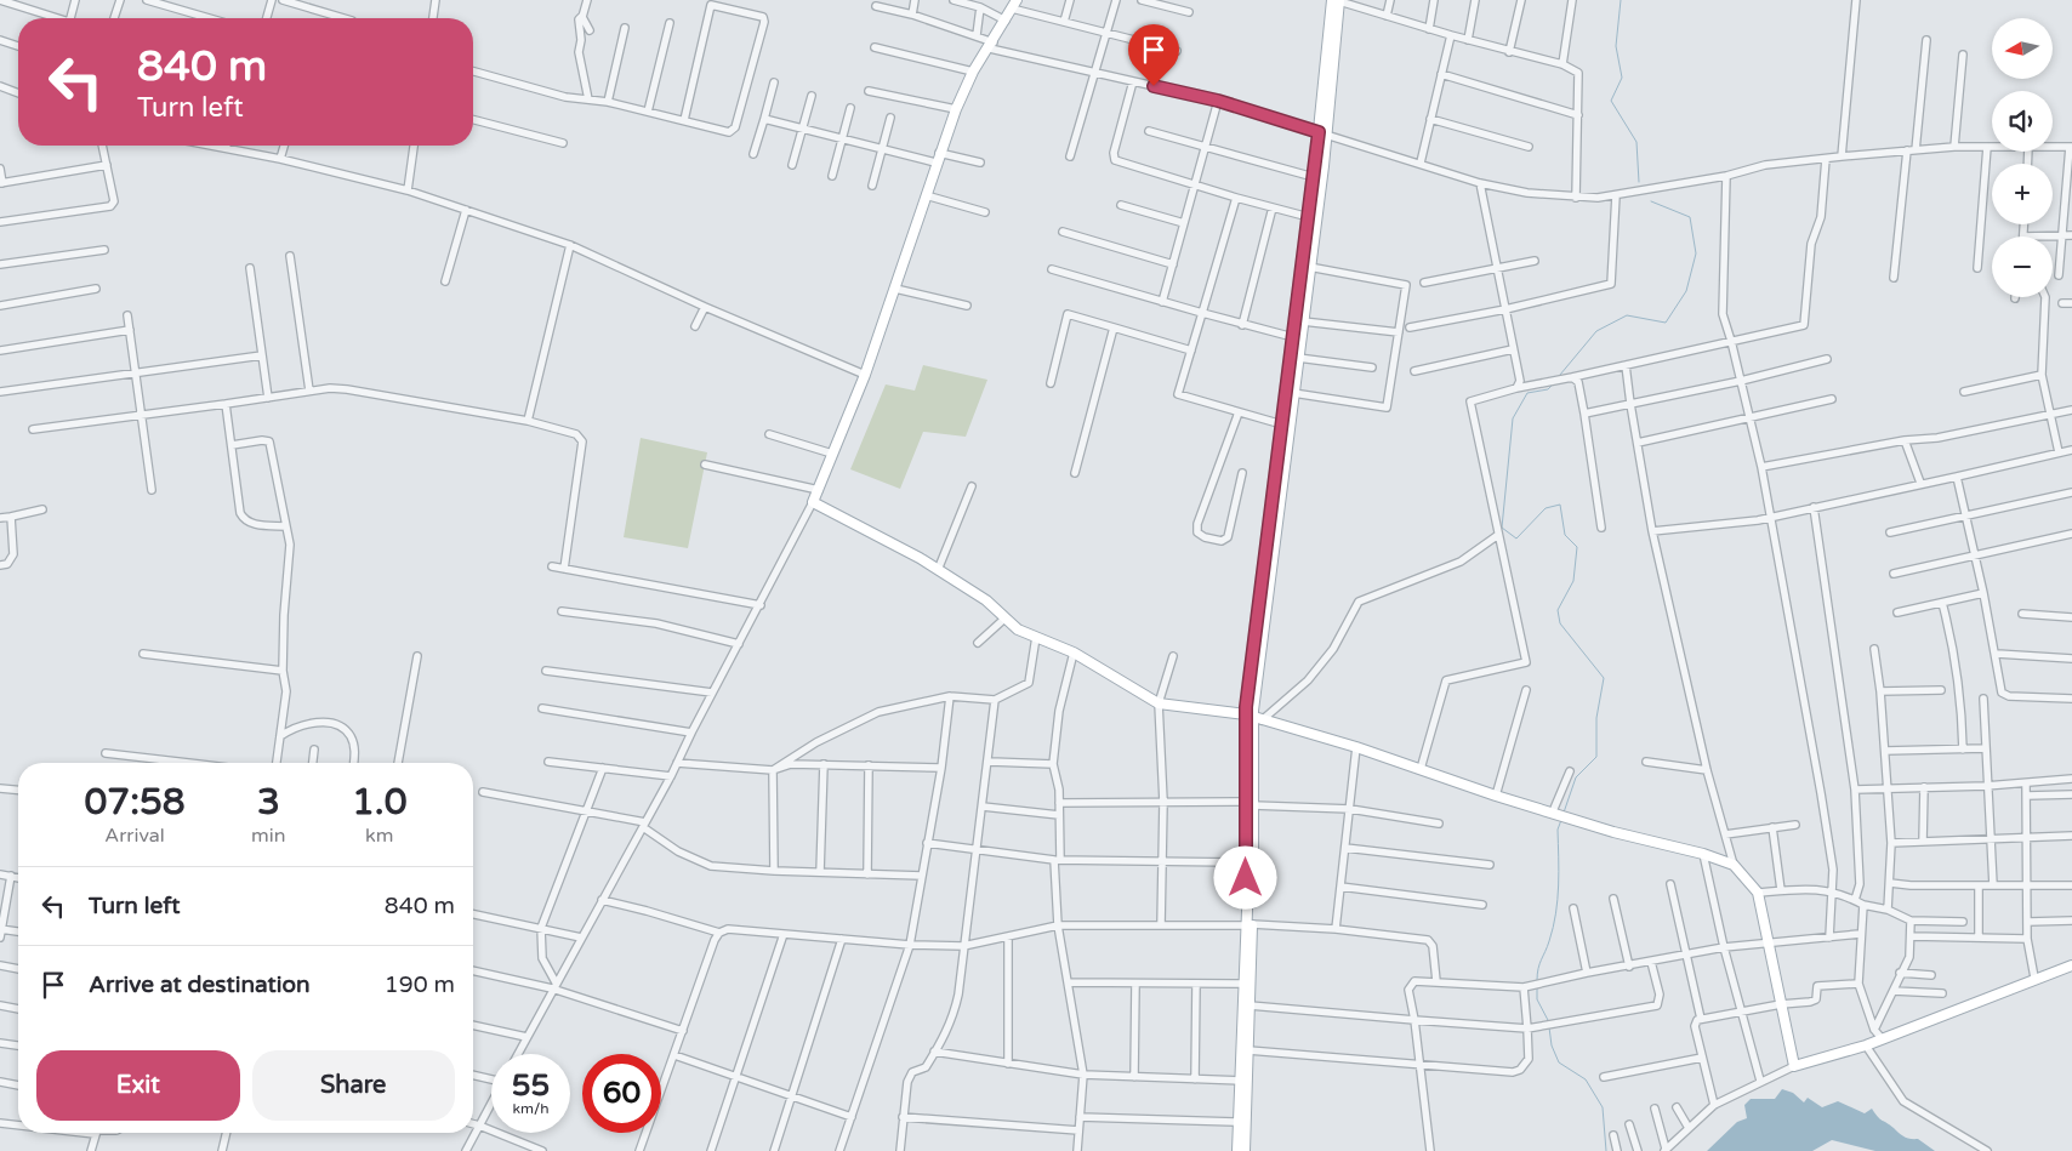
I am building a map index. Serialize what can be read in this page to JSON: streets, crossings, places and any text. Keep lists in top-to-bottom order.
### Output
{
  "north": "left",
  "page": {
    "map_buttons": ["+", "−"],
    "turn": ["840 m", "Turn left"],
    "eta": [
      "07:58",
      "Arrival",
      "3",
      "min",
      "1.0",
      "km"
    ],
    "list": [
      {
        "name": "Turn left",
        "value": "840 m"
      },
      {
        "name": "Arrive at destination",
        "value": "190 m"
      }
    ],
    "buttons": ["Exit", "Share"],
    "speed": "55 km/h",
    "limit": "60"
  }
}
